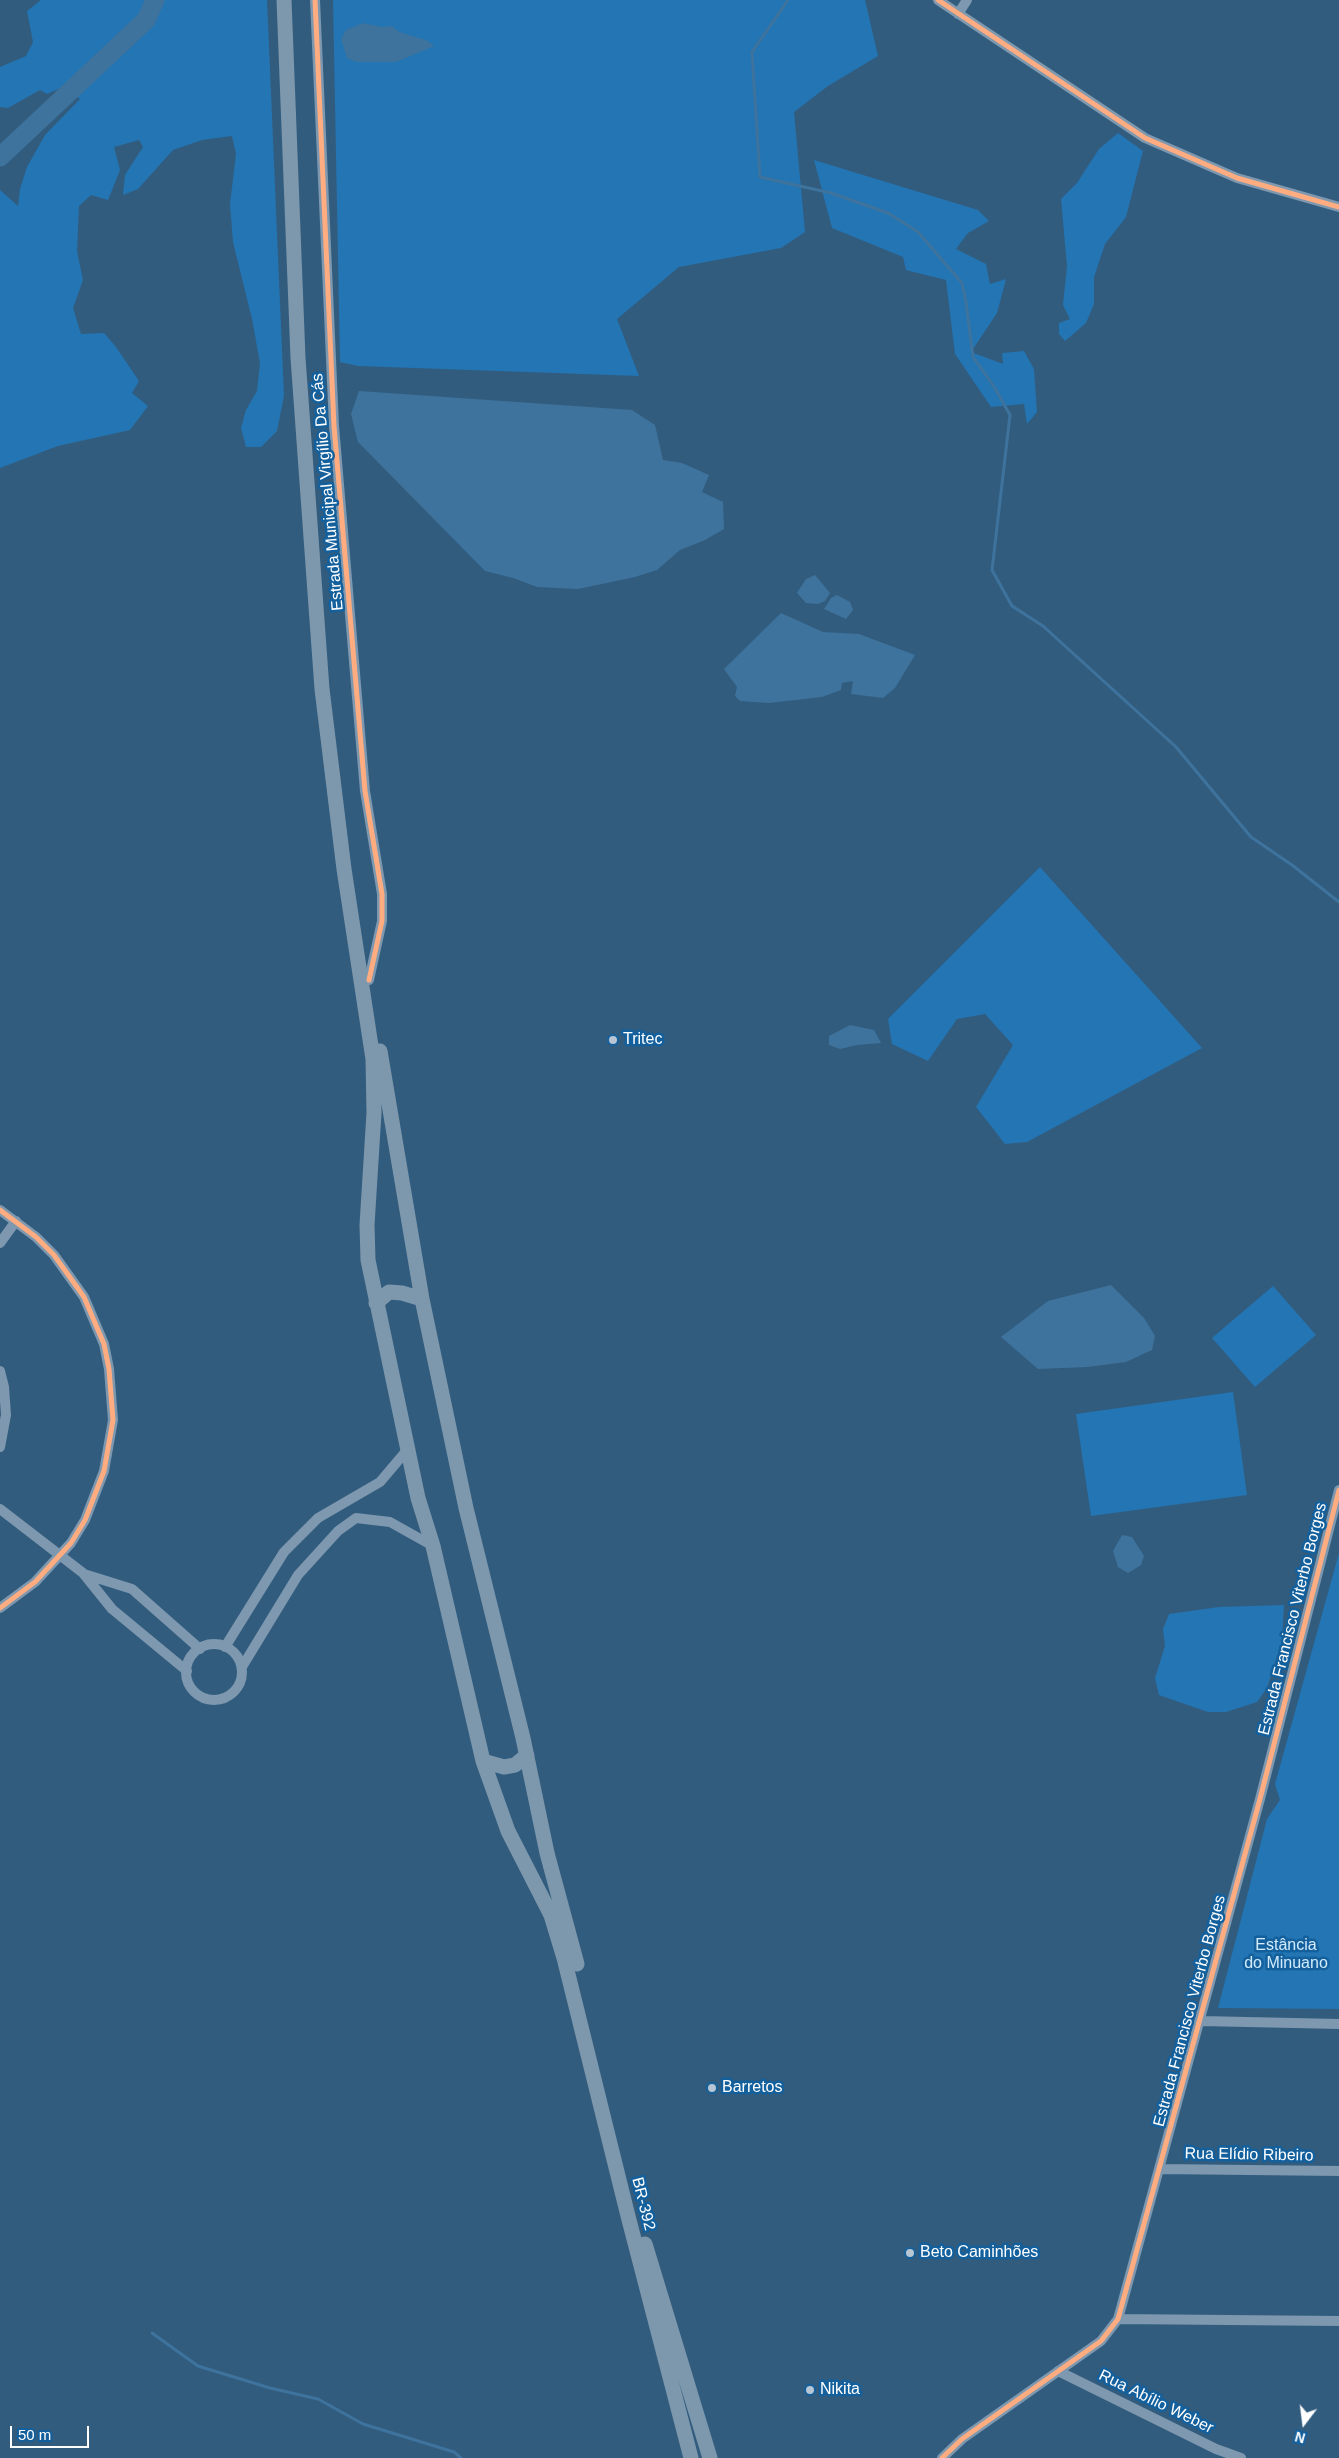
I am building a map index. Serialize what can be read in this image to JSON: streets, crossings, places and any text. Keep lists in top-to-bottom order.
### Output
{
  "streets": {
    "highway": ["BR-392"],
    "street": [
      "Estrada Municipal Virgílio Da Cás",
      "Estrada Francisco Viterbo Borges",
      "Rua Elídio Ribeiro",
      "Rua Abílio Weber"
    ]
  },
  "crossings": [
    ["Estrada Municipal Virgílio Da Cás", "BR-392"],
    ["Estrada Francisco Viterbo Borges", "Rua Elídio Ribeiro"],
    ["Estrada Francisco Viterbo Borges", "Rua Abílio Weber"]
  ],
  "parks": ["Estância do Minuano"],
  "places": [
    "Tritec",
    "Barretos",
    "Beto Caminhões",
    "Nikita"
  ],
  "scale_bar": "50 m",
  "north": "bottom"
}
